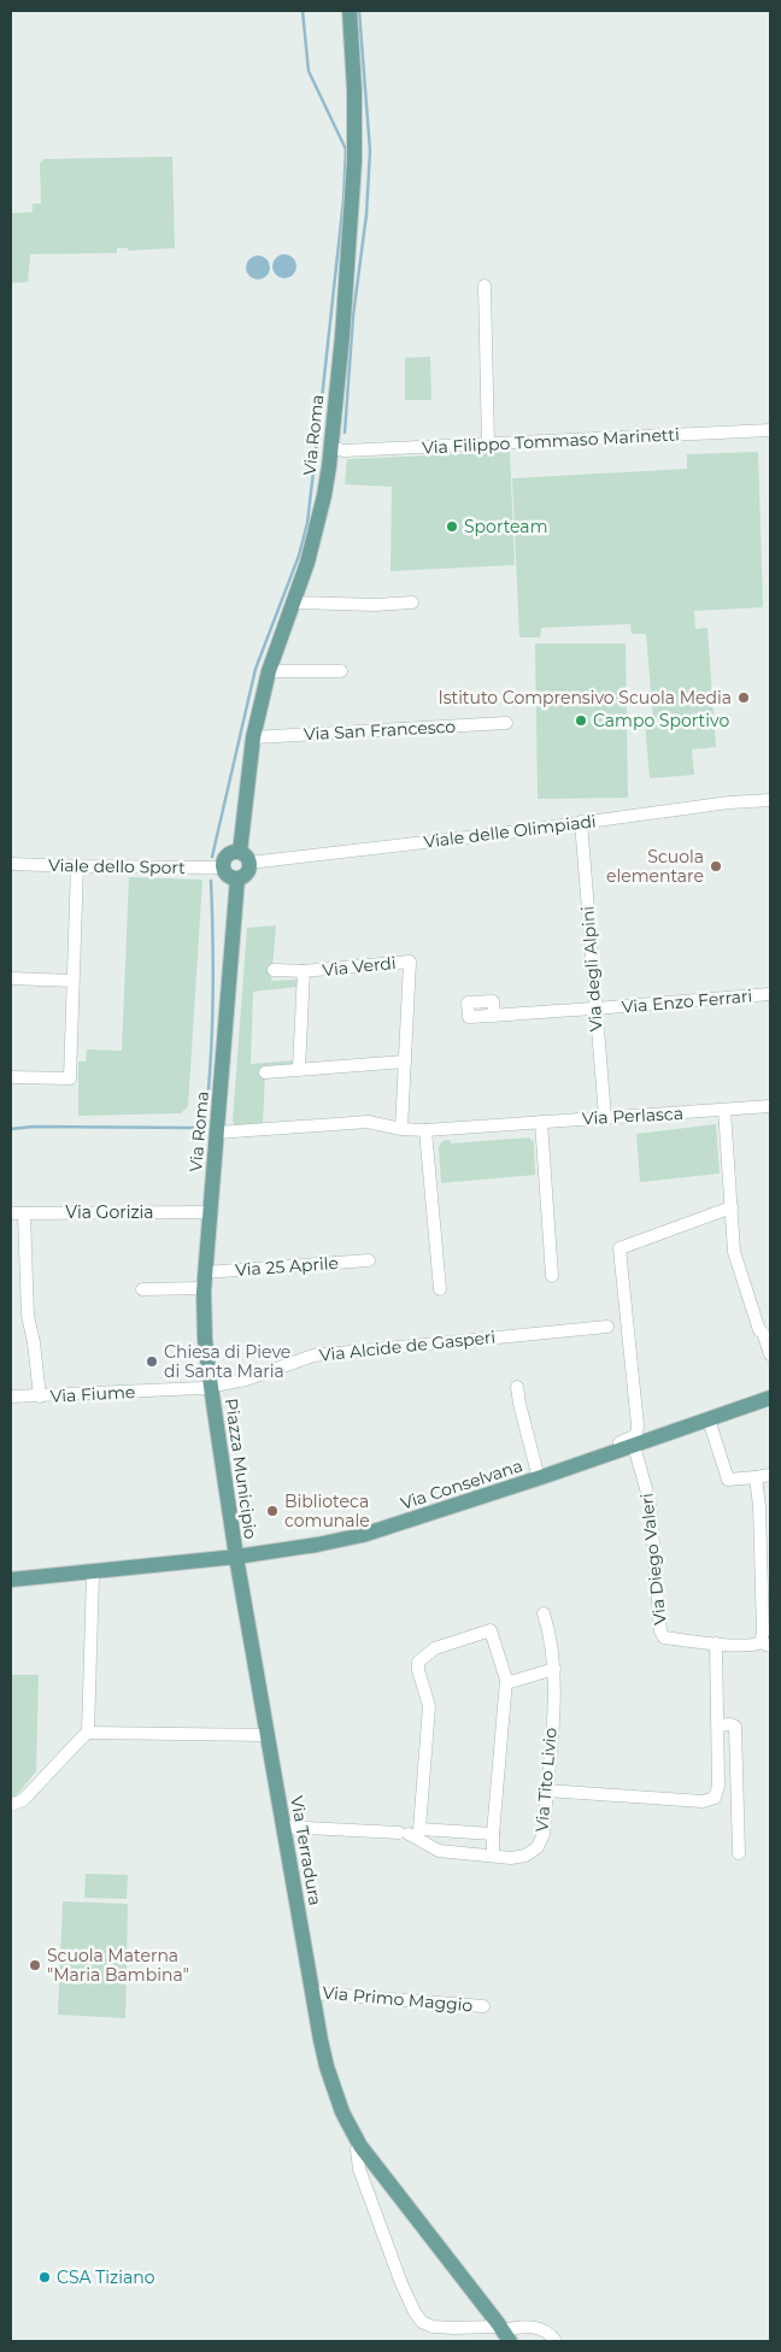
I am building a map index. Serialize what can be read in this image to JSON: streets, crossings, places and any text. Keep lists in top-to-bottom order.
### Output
{
  "streets": {
    "main road": [
      "Via Roma",
      "Piazza Municipio",
      "Via Conselvana",
      "Via Terradura"
    ],
    "street": [
      "Via Filippo Tommaso Marinetti",
      "Via San Francesco",
      "Viale delle Olimpiadi",
      "Viale dello Sport",
      "Via Verdi",
      "Via degli Alpini",
      "Via Enzo Ferrari",
      "Via Perlasca",
      "Via Gorizia",
      "Via 25 Aprile",
      "Via Alcide de Gasperi",
      "Via Fiume",
      "Via Diego Valeri",
      "Via Tito Livio",
      "Via Primo Maggio"
    ]
  },
  "crossings": [
    ["Via Roma", "Via Filippo Tommaso Marinetti"],
    ["Via Roma", "Via San Francesco"],
    ["Via Roma", "Viale delle Olimpiadi"],
    ["Via Roma", "Viale dello Sport"],
    ["Via Roma", "Via Perlasca"],
    ["Via Roma", "Via Gorizia"],
    ["Via Roma", "Via 25 Aprile"],
    ["Via Roma", "Via Alcide de Gasperi"],
    ["Via Roma", "Via Fiume"],
    ["Via Roma", "Piazza Municipio"],
    ["Viale delle Olimpiadi", "Viale dello Sport"],
    ["Viale delle Olimpiadi", "Via degli Alpini"],
    ["Via Verdi", "Via Perlasca"],
    ["Via degli Alpini", "Via Enzo Ferrari"],
    ["Via degli Alpini", "Via Perlasca"],
    ["Via Alcide de Gasperi", "Via Fiume"],
    ["Via Alcide de Gasperi", "Piazza Municipio"],
    ["Via Fiume", "Piazza Municipio"],
    ["Piazza Municipio", "Via Conselvana"],
    ["Piazza Municipio", "Via Terradura"],
    ["Via Conselvana", "Via Diego Valeri"],
    ["Via Conselvana", "Via Terradura"],
    ["Via Tito Livio", "Via Terradura"],
    ["Via Terradura", "Via Primo Maggio"]
  ],
  "places": [
    "Sporteam",
    "Istituto Comprensivo Scuola Media",
    "Campo Sportivo",
    "Scuola elementare",
    "Chiesa di Pieve di Santa Maria",
    "Biblioteca comunale",
    "Scuola Materna \"Maria Bambina\"",
    "CSA Tiziano"
  ]
}
